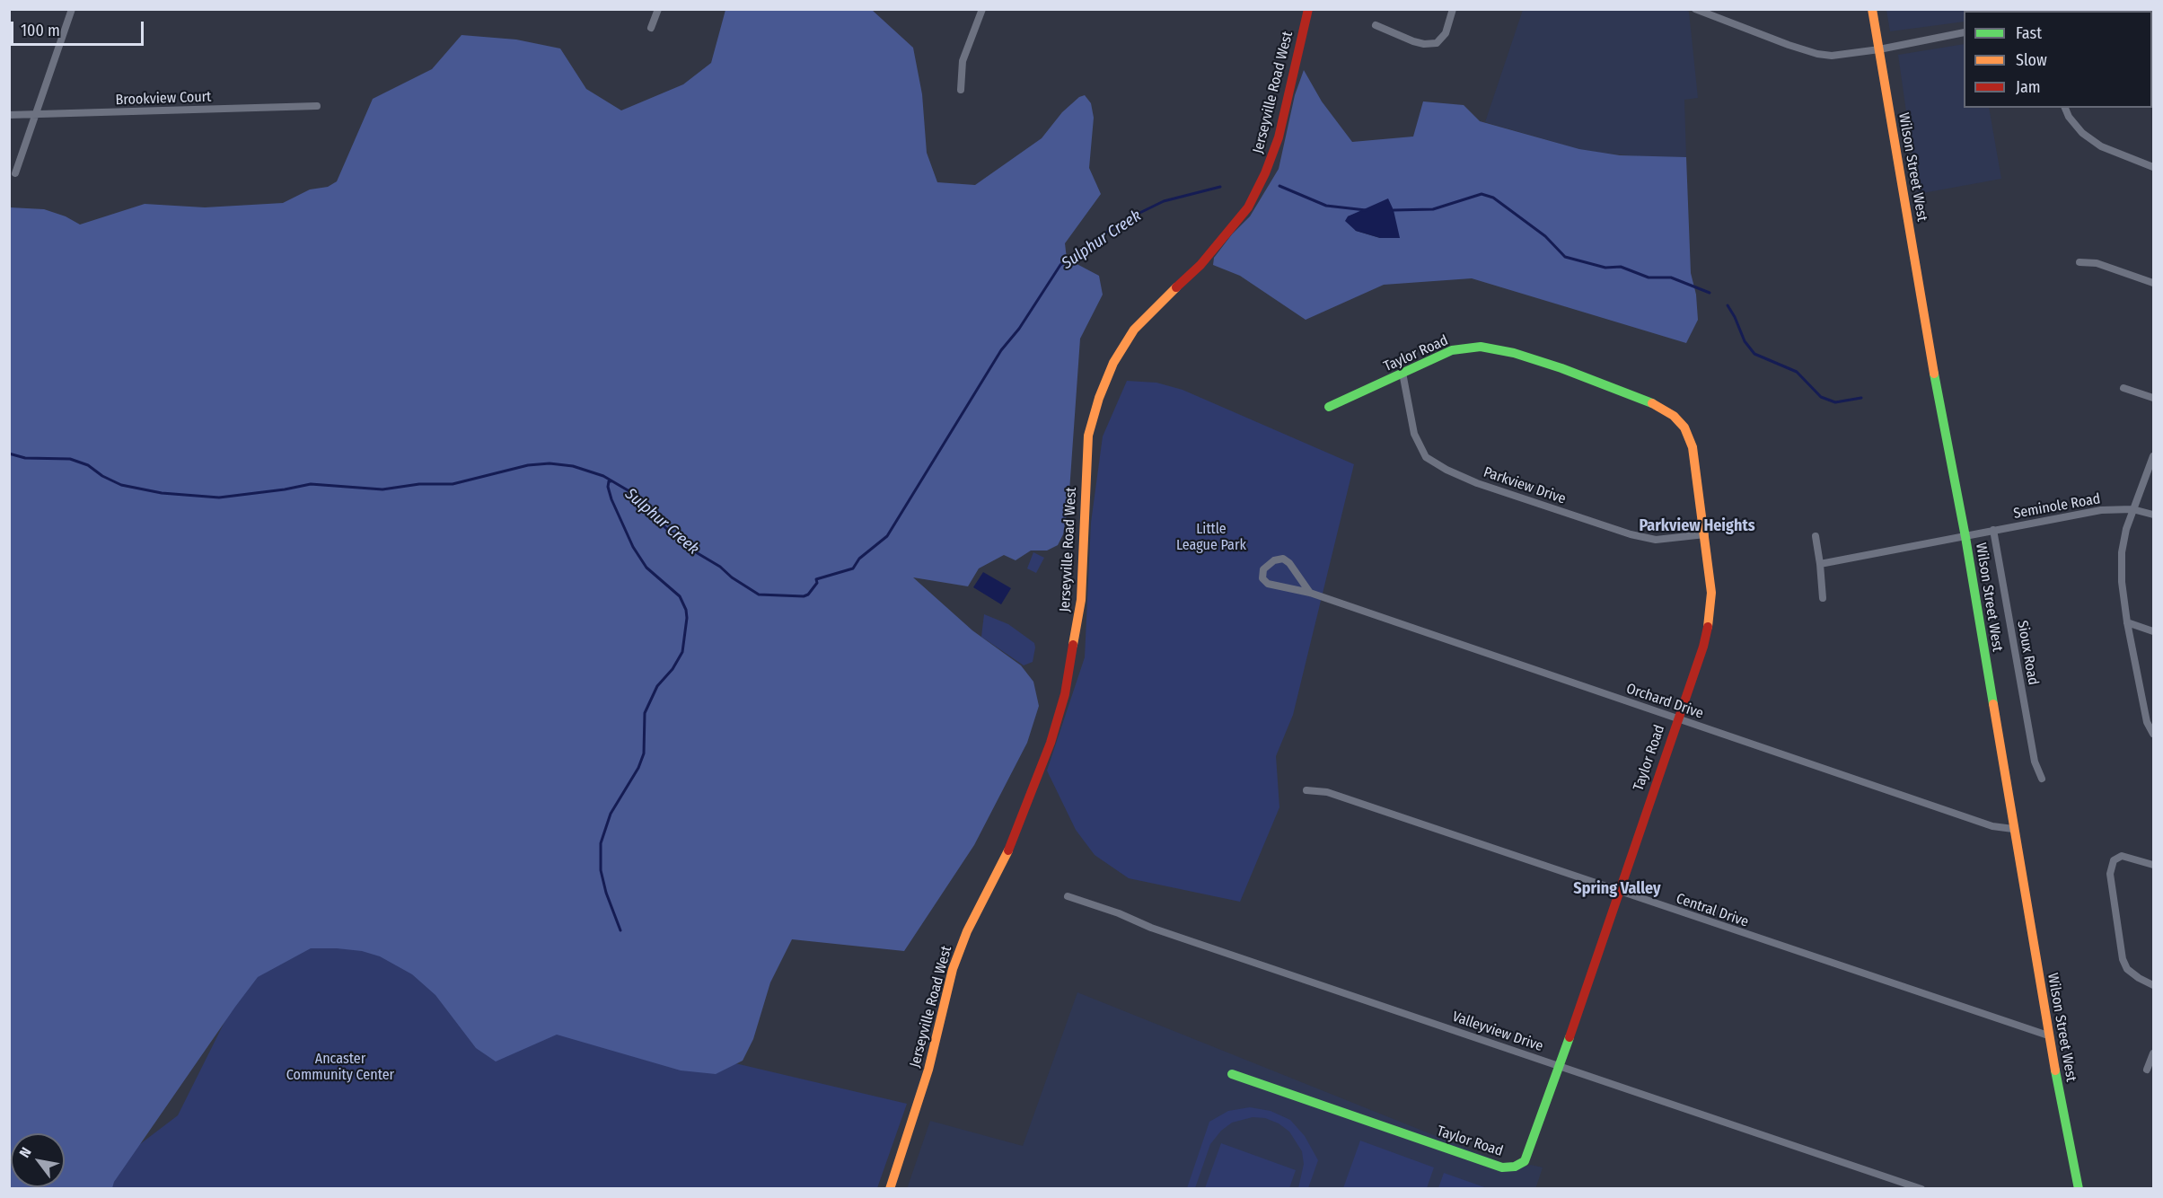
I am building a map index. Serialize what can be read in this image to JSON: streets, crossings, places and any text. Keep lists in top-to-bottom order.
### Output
{
  "streets": {
    "main road": ["Jerseyville Road West", "Wilson Street West", "Taylor Road"],
    "street": [
      "Brookview Court",
      "Parkview Drive",
      "Seminole Road",
      "Sioux Road",
      "Orchard Drive",
      "Central Drive",
      "Valleyview Drive"
    ]
  },
  "crossings": [
    ["Wilson Street West", "Seminole Road"],
    ["Wilson Street West", "Orchard Drive"],
    ["Wilson Street West", "Central Drive"],
    ["Taylor Road", "Parkview Drive"],
    ["Taylor Road", "Orchard Drive"],
    ["Taylor Road", "Central Drive"],
    ["Taylor Road", "Valleyview Drive"],
    ["Seminole Road", "Sioux Road"]
  ],
  "districts": ["Parkview Heights", "Spring Valley"],
  "water": ["Sulphur Creek"],
  "parks": ["Little League Park", "Ancaster Community Center"],
  "legend": ["Fast", "Slow", "Jam"],
  "scale_bar": "100 m",
  "north": "top left"
}
